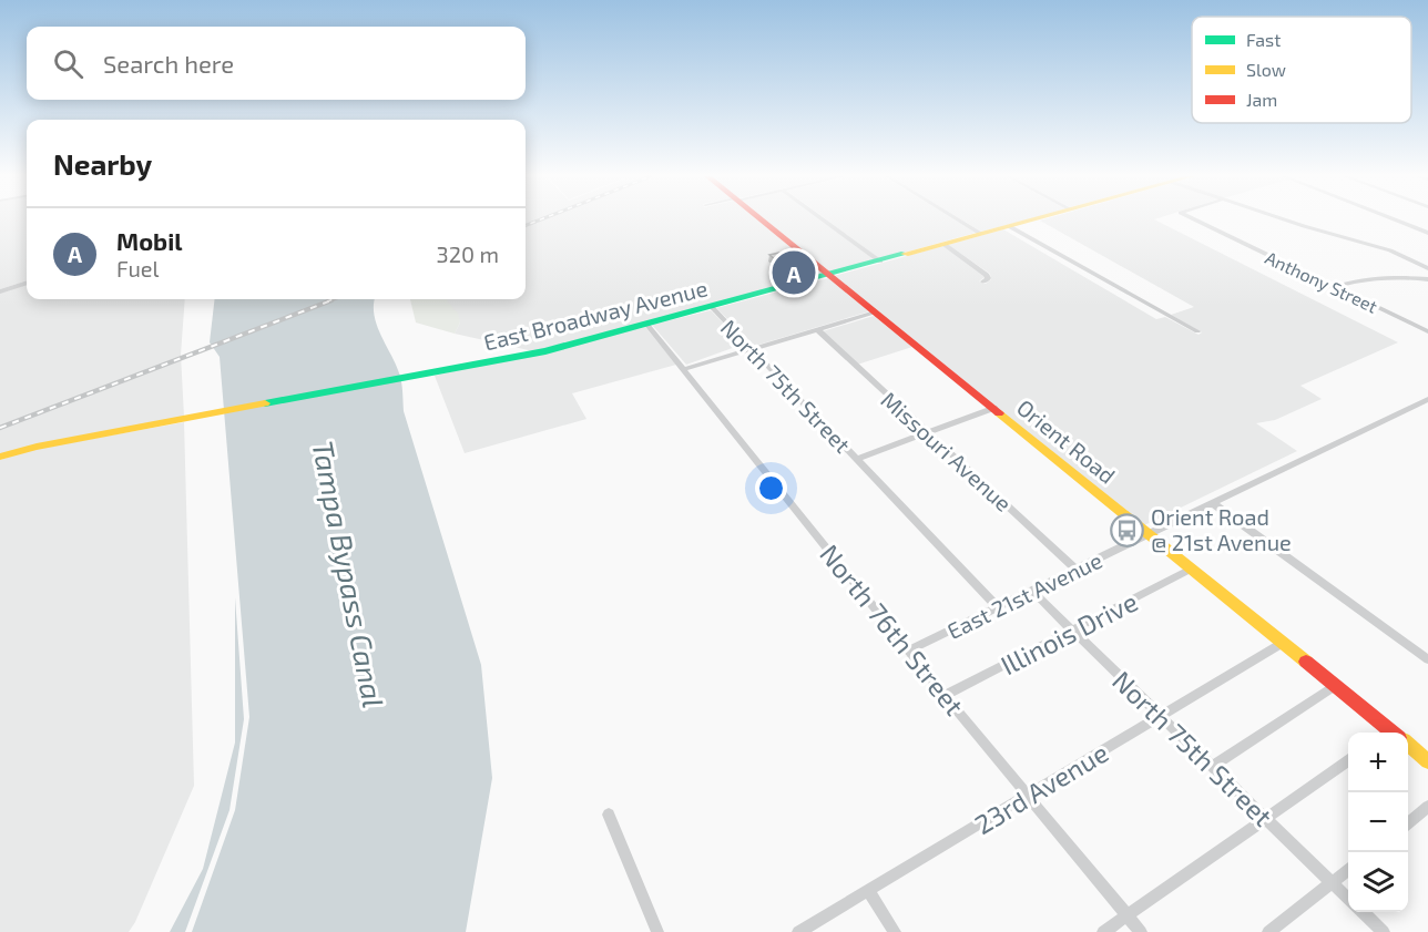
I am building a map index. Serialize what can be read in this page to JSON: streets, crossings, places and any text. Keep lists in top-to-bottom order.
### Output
{
  "streets": {
    "main road": ["East Broadway Avenue", "Orient Road"],
    "street": [
      "Anthony Street",
      "North 75th Street",
      "Missouri Avenue",
      "East 21st Avenue",
      "North 76th Street",
      "Illinois Drive",
      "23rd Avenue"
    ]
  },
  "crossings": [
    ["East Broadway Avenue", "North 75th Street"],
    ["East Broadway Avenue", "Orient Road"],
    ["East Broadway Avenue", "North 76th Street"],
    ["North 75th Street", "East 21st Avenue"],
    ["North 75th Street", "Illinois Drive"],
    ["North 75th Street", "23rd Avenue"],
    ["Orient Road", "East 21st Avenue"],
    ["Orient Road", "Illinois Drive"],
    ["Orient Road", "23rd Avenue"],
    ["Missouri Avenue", "East 21st Avenue"],
    ["East 21st Avenue", "North 76th Street"],
    ["North 76th Street", "Illinois Drive"],
    ["North 76th Street", "23rd Avenue"]
  ],
  "water": ["Tampa Bypass Canal"],
  "places": {
    "bus stop": ["Orient Road @ 21st Avenue"]
  },
  "legend": ["Fast", "Slow", "Jam"],
  "page": {
    "search": "Search here",
    "heading": "Nearby",
    "list": [
      {
        "mark": "A",
        "name": "Mobil",
        "note": "Fuel",
        "value": "320 m"
      }
    ],
    "pins": "A",
    "map_buttons": ["+", "−"]
  }
}
